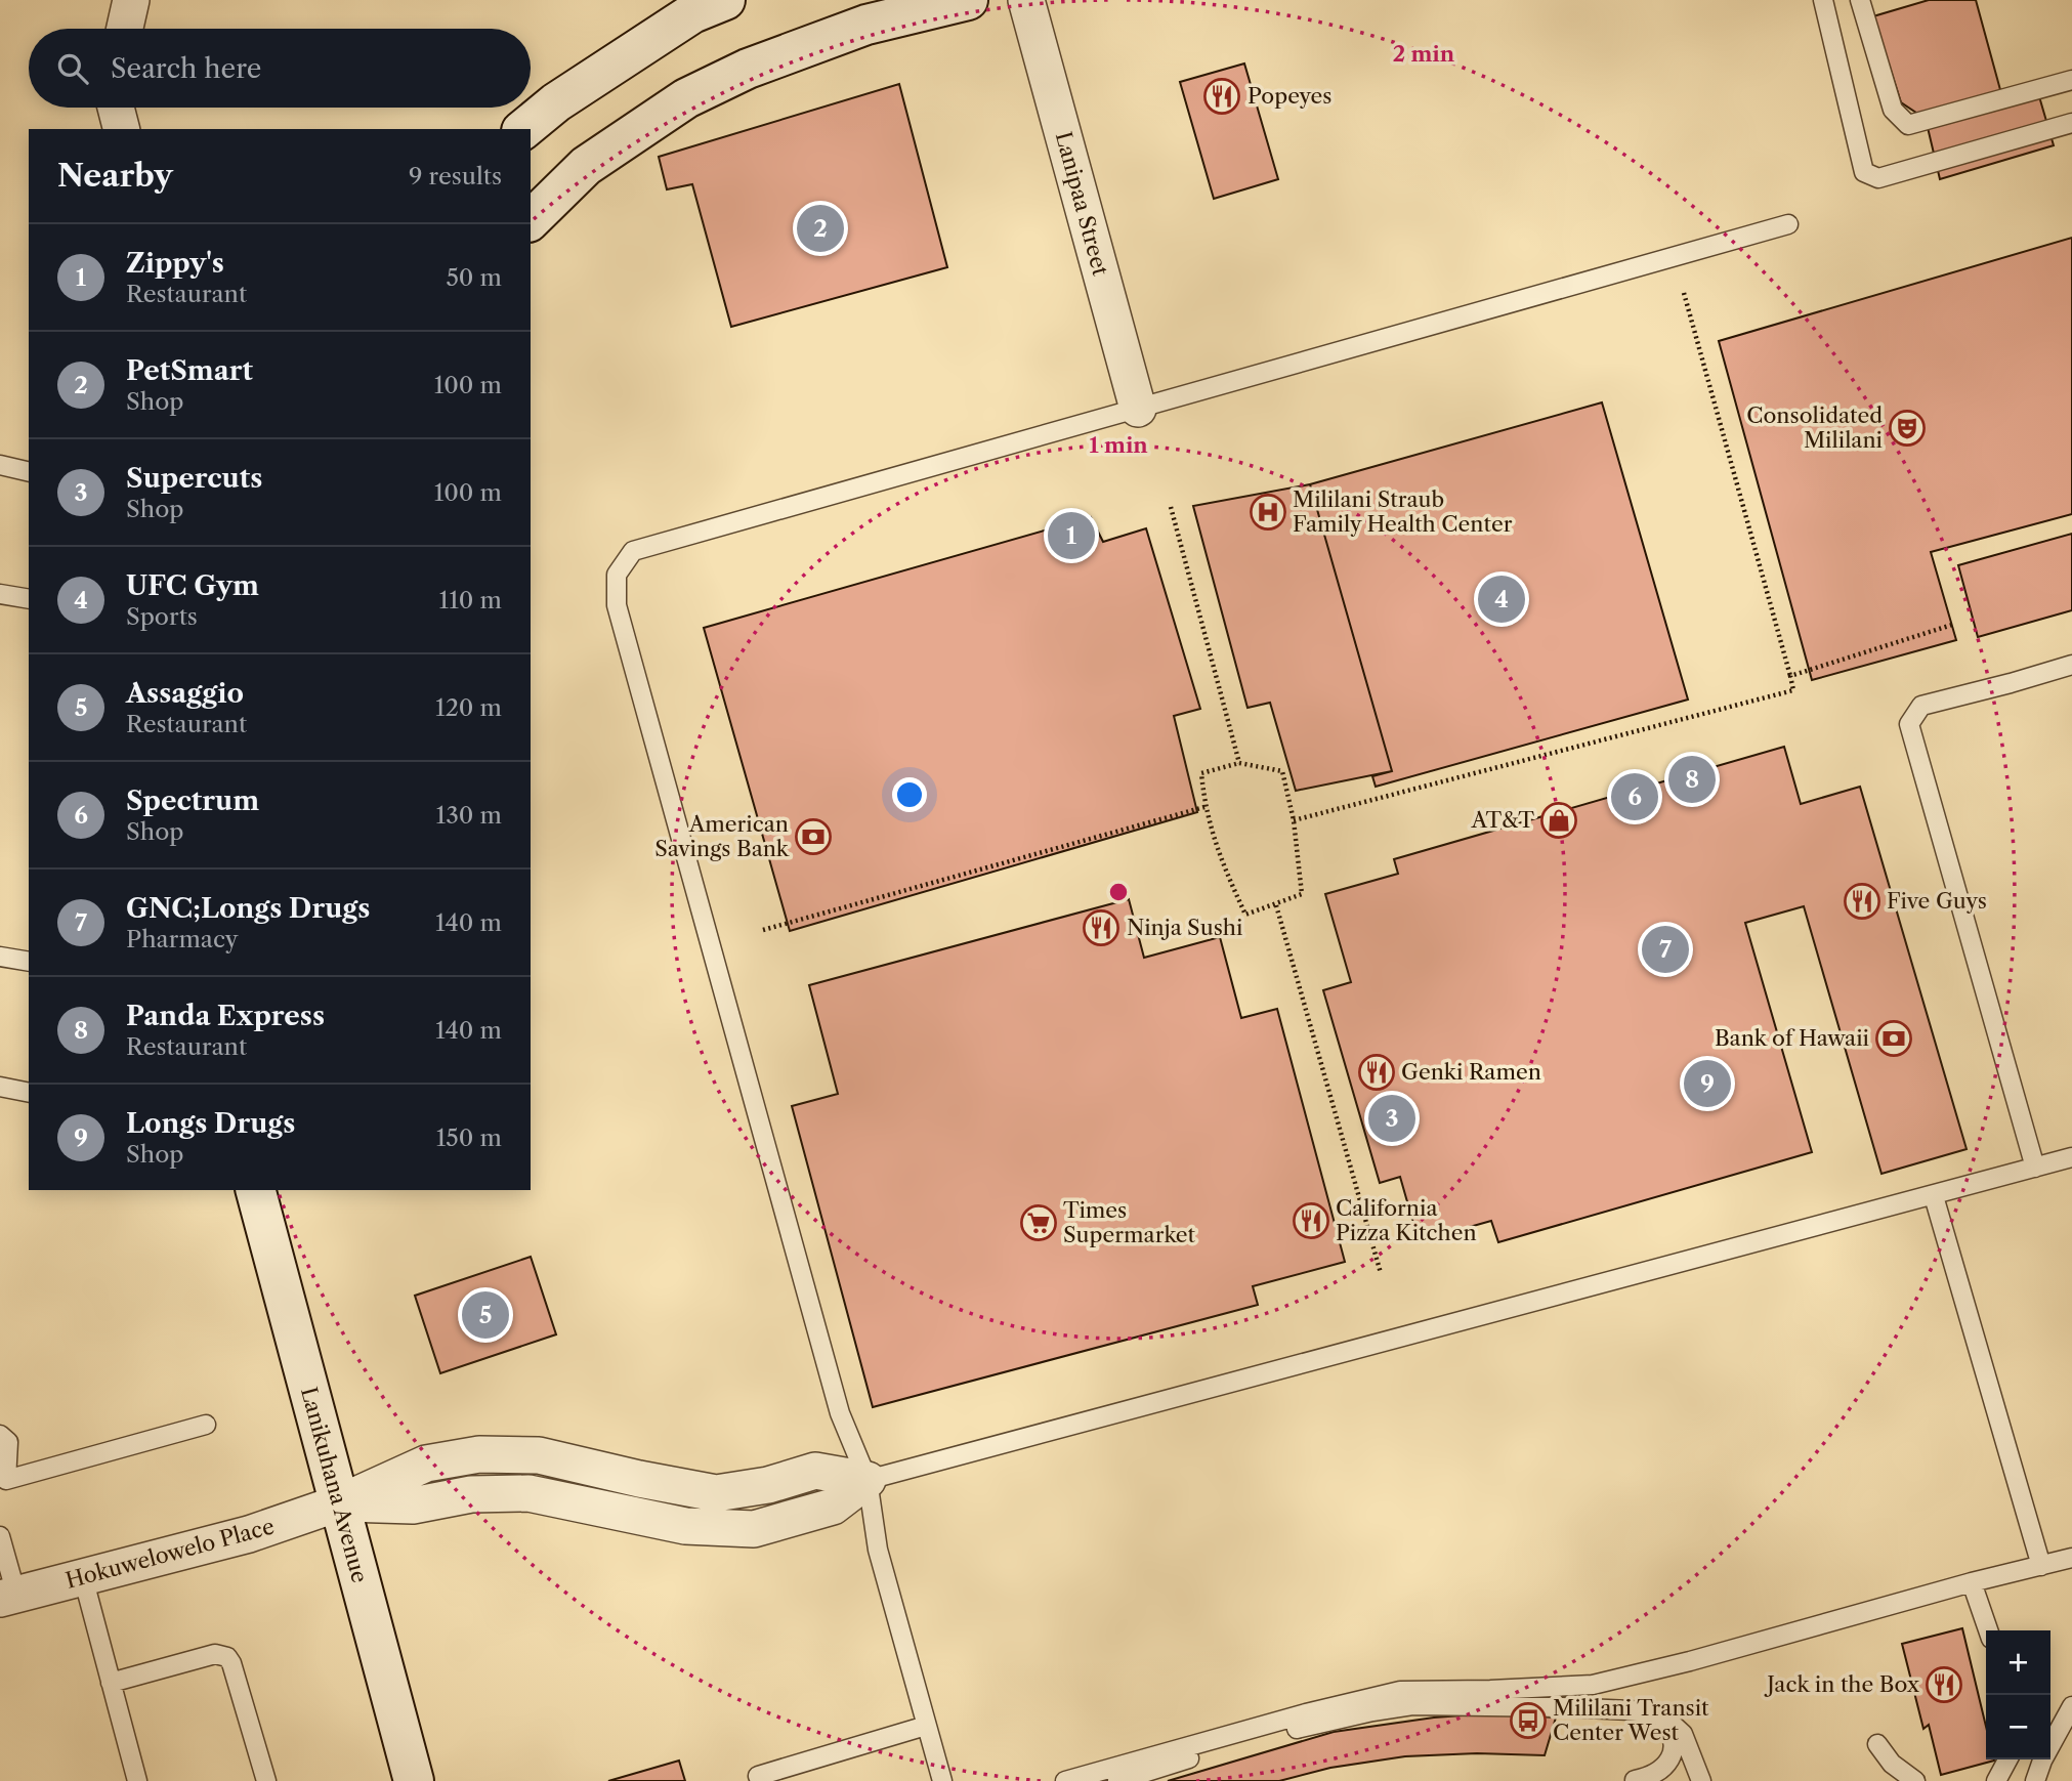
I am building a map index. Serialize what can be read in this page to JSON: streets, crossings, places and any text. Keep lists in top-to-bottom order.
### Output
{
  "streets": {
    "main road": ["Lanikuhana Avenue"],
    "street": ["Lanipaa Street", "Hokuwelowelo Place"]
  },
  "crossings": [
    ["Lanikuhana Avenue", "Hokuwelowelo Place"]
  ],
  "places": {
    "restaurant": [
      "Popeyes",
      "Five Guys",
      "Ninja Sushi",
      "Genki Ramen",
      "California Pizza Kitchen",
      "Jack in the Box"
    ],
    "theatre": ["Consolidated Mililani"],
    "hospital": ["Mililani Straub Family Health Center"],
    "shop": ["AT&T"],
    "bank": ["American Savings Bank", "Bank of Hawaii"],
    "supermarket": ["Times Supermarket"],
    "bus stop": ["Mililani Transit Center West"]
  },
  "page": {
    "search": "Search here",
    "heading": ["Nearby", "9 results"],
    "pins": [
      "2",
      "1",
      "4",
      "8",
      "6",
      "7",
      "9",
      "3",
      "5"
    ],
    "list": [
      {
        "mark": "1",
        "name": "Zippy's",
        "note": "Restaurant",
        "value": "50 m"
      },
      {
        "mark": "2",
        "name": "PetSmart",
        "note": "Shop",
        "value": "100 m"
      },
      {
        "mark": "3",
        "name": "Supercuts",
        "note": "Shop",
        "value": "100 m"
      },
      {
        "mark": "4",
        "name": "UFC Gym",
        "note": "Sports",
        "value": "110 m"
      },
      {
        "mark": "5",
        "name": "Assaggio",
        "note": "Restaurant",
        "value": "120 m"
      },
      {
        "mark": "6",
        "name": "Spectrum",
        "note": "Shop",
        "value": "130 m"
      },
      {
        "mark": "7",
        "name": "GNC;Longs Drugs",
        "note": "Pharmacy",
        "value": "140 m"
      },
      {
        "mark": "8",
        "name": "Panda Express",
        "note": "Restaurant",
        "value": "140 m"
      },
      {
        "mark": "9",
        "name": "Longs Drugs",
        "note": "Shop",
        "value": "150 m"
      }
    ],
    "map_buttons": ["+", "−"]
  },
  "rings": ["2 min", "1 min"]
}
